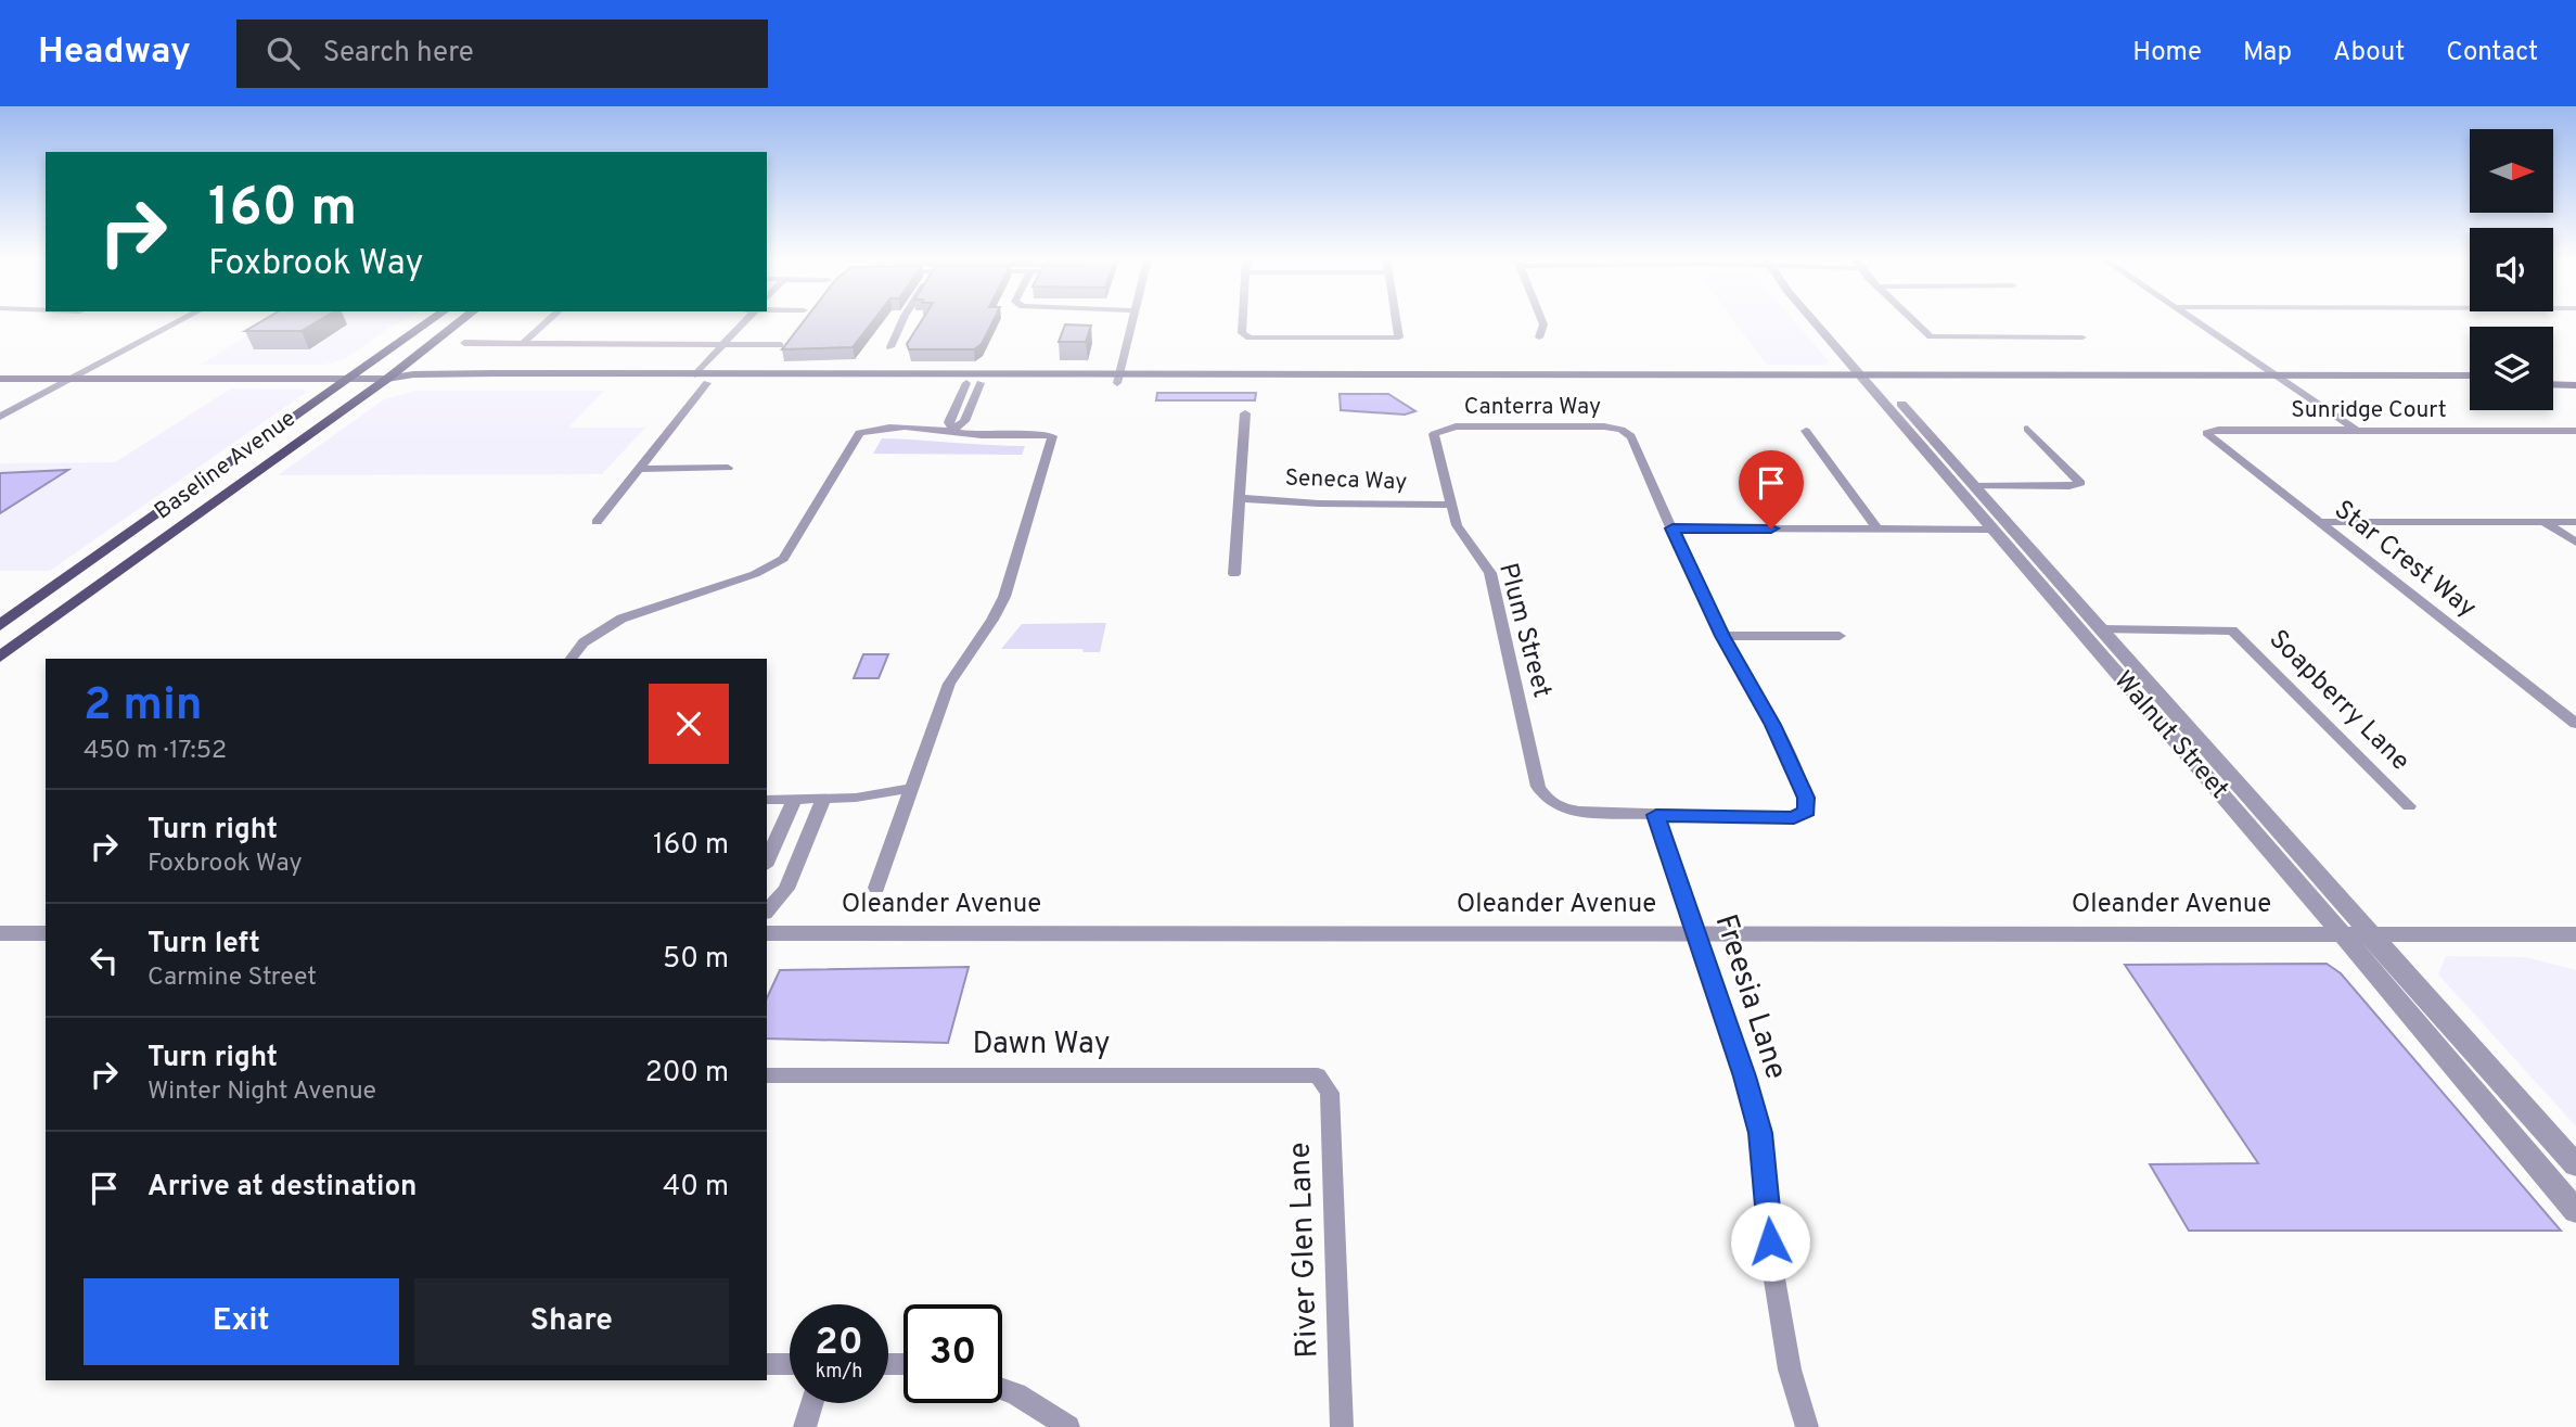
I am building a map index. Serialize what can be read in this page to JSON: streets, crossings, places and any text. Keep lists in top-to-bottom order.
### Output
{
  "streets": {
    "main road": ["Baseline Avenue"],
    "street": [
      "Canterra Way",
      "Sunridge Court",
      "Seneca Way",
      "Star Crest Way",
      "Plum Street",
      "Soapberry Lane",
      "Walnut Street",
      "Oleander Avenue",
      "Freesia Lane",
      "Dawn Way",
      "River Glen Lane"
    ]
  },
  "crossings": [
    ["Canterra Way", "Plum Street"],
    ["Sunridge Court", "Star Crest Way"],
    ["Seneca Way", "Plum Street"],
    ["Plum Street", "Freesia Lane"],
    ["Soapberry Lane", "Walnut Street"],
    ["Walnut Street", "Oleander Avenue"],
    ["Oleander Avenue", "Freesia Lane"],
    ["Dawn Way", "River Glen Lane"]
  ],
  "north": "right",
  "page": {
    "header": "Headway",
    "search": "Search here",
    "nav": [
      "Home",
      "Map",
      "About",
      "Contact"
    ],
    "turn": ["160 m", "Foxbrook Way"],
    "heading": ["2 min", "450 m · 17:52"],
    "list": [
      {
        "name": "Turn right",
        "note": "Foxbrook Way",
        "value": "160 m"
      },
      {
        "name": "Turn left",
        "note": "Carmine Street",
        "value": "50 m"
      },
      {
        "name": "Turn right",
        "note": "Winter Night Avenue",
        "value": "200 m"
      },
      {
        "name": "Arrive at destination",
        "value": "40 m"
      }
    ],
    "buttons": ["Exit", "Share"],
    "speed": "20 km/h",
    "limit": "30"
  }
}
